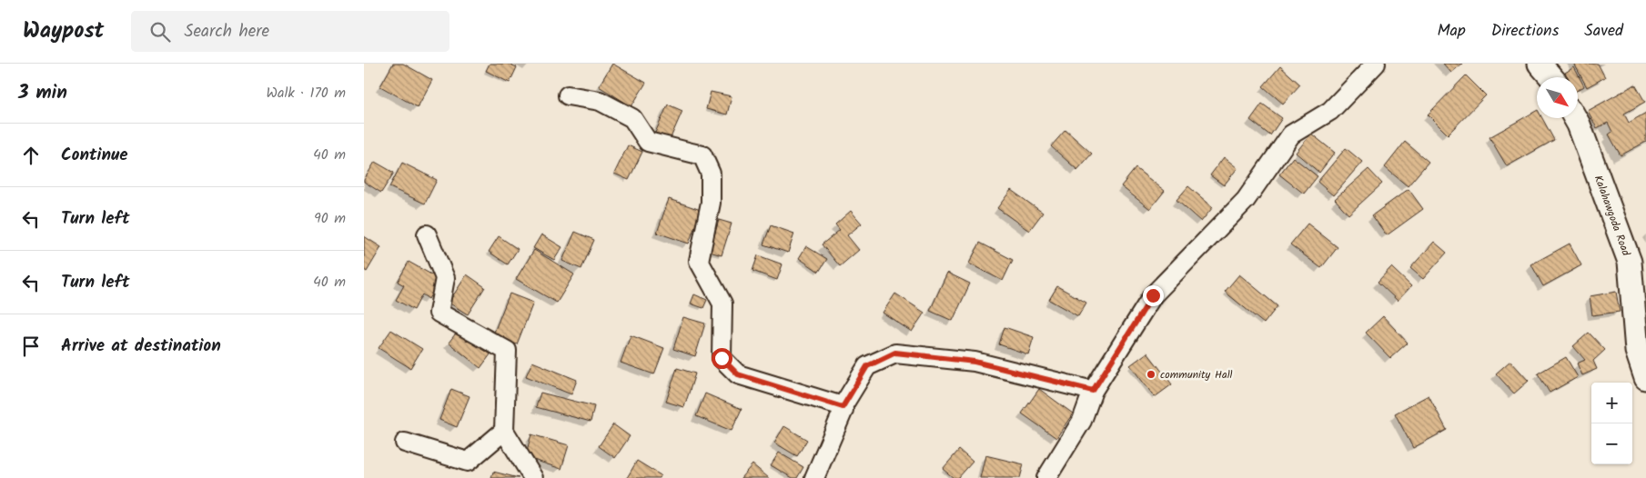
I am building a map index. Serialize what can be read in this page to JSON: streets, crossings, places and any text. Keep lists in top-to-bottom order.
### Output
{
  "streets": {
    "street": ["Kalahawgoda Road"]
  },
  "places": ["community Hall"],
  "north": "bottom right",
  "page": {
    "header": "Waypost",
    "search": "Search here",
    "nav": ["Map", "Directions", "Saved"],
    "heading": ["3 min", "Walk · 170 m"],
    "list": [
      ["Continue", "40 m"],
      ["Turn left", "90 m"],
      ["Turn left", "40 m"],
      "Arrive at destination"
    ],
    "map_buttons": ["+", "−"]
  }
}
